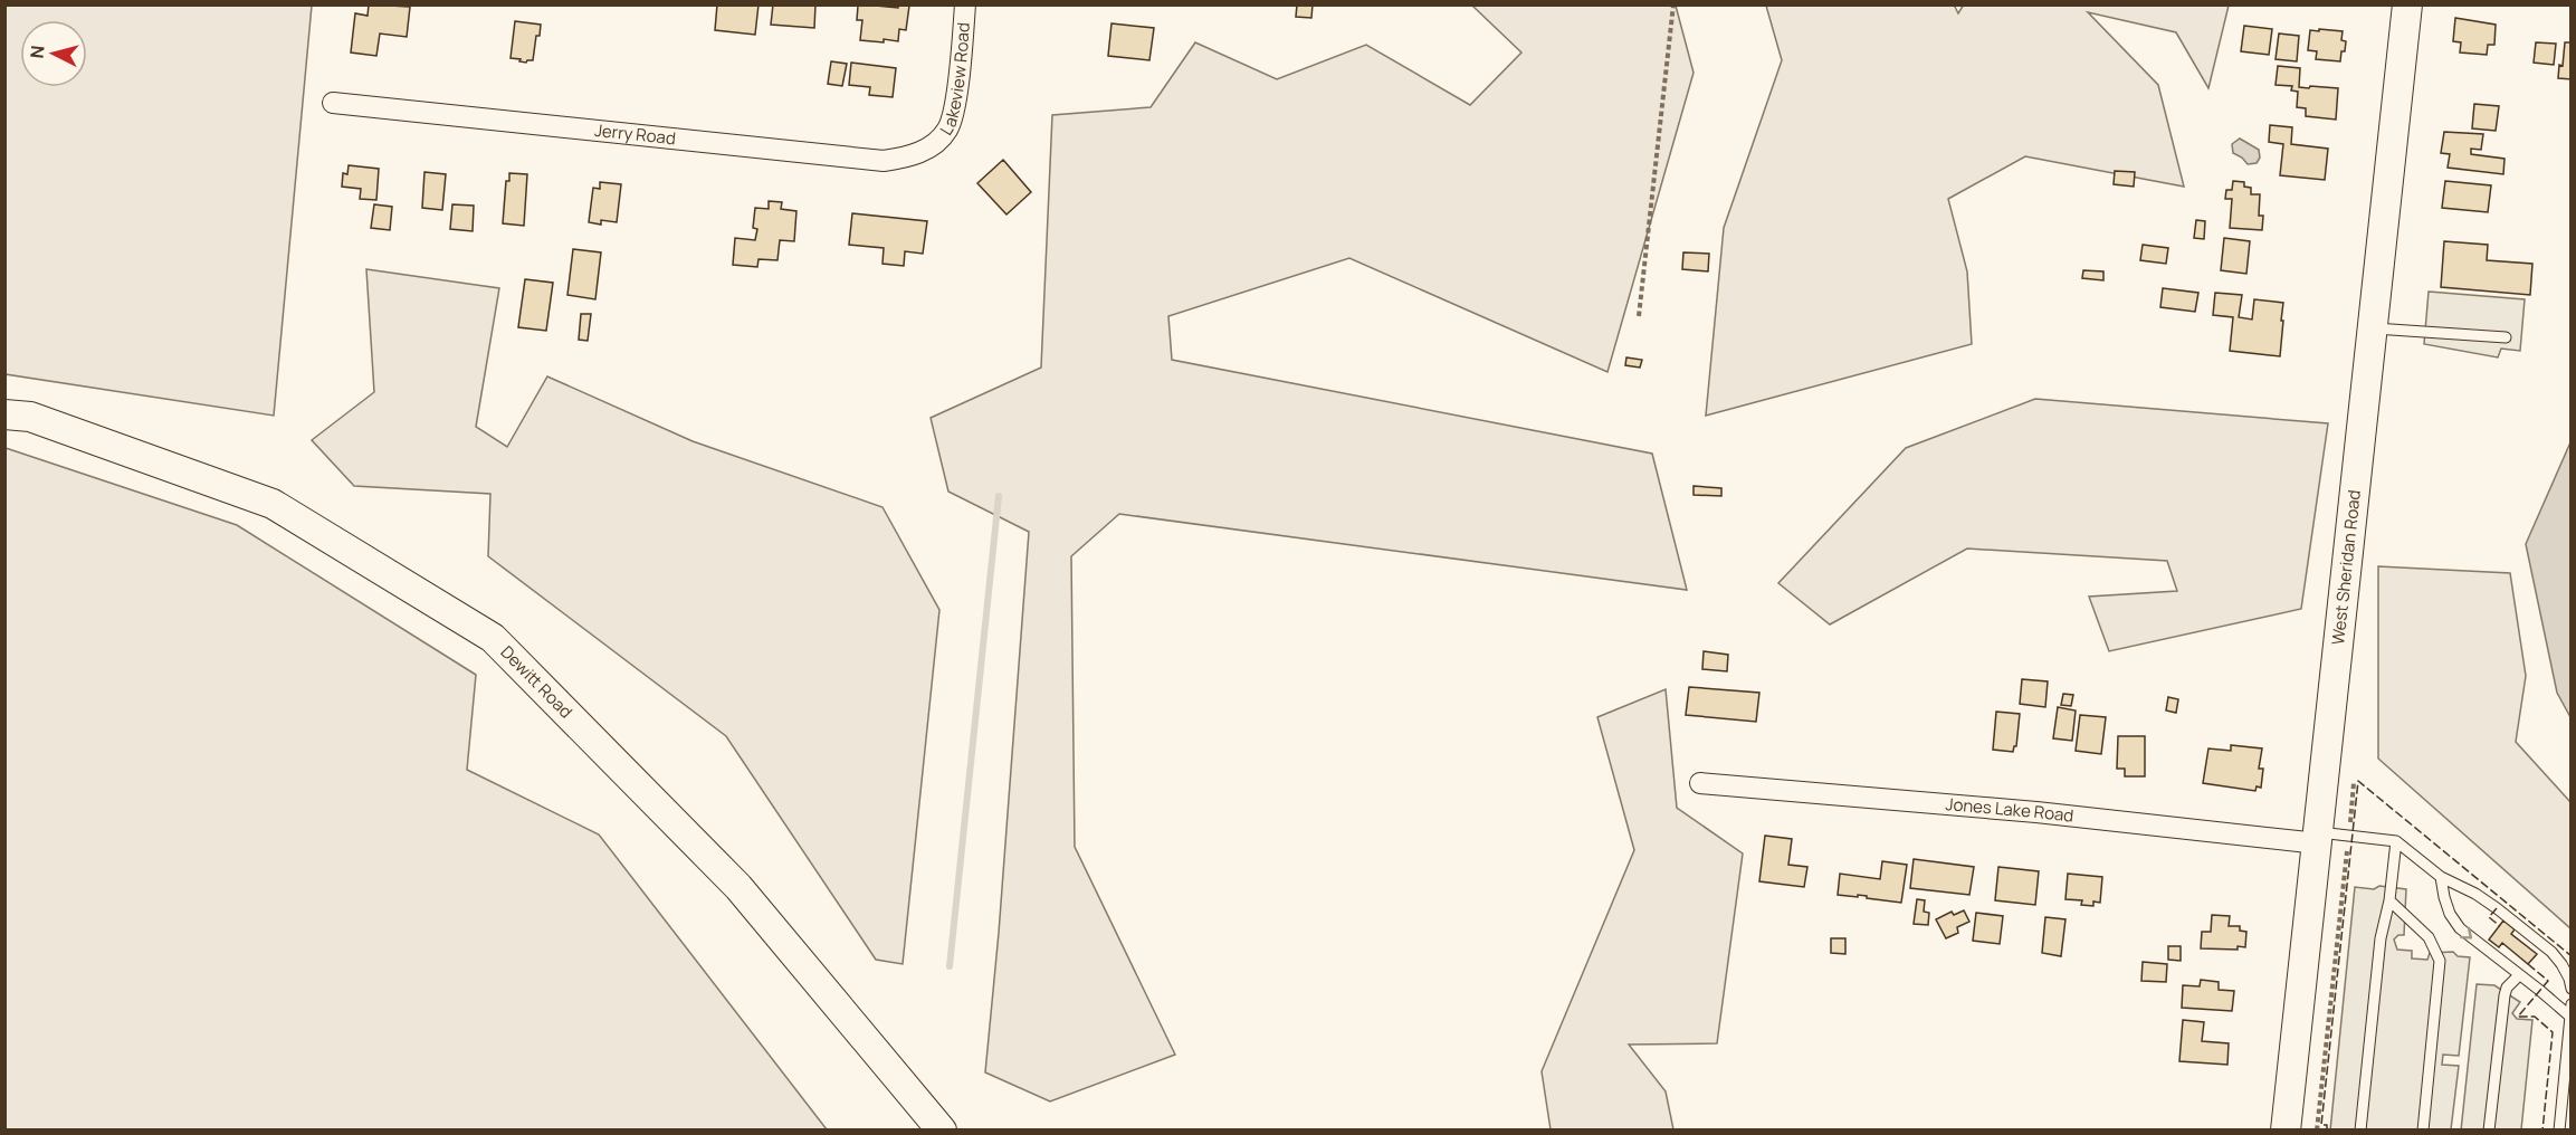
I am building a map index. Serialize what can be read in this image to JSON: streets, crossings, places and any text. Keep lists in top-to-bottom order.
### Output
{
  "streets": {
    "street": [
      "Lakeview Road",
      "Jerry Road",
      "West Sheridan Road",
      "Dewitt Road",
      "Jones Lake Road"
    ]
  },
  "crossings": [
    ["Lakeview Road", "Jerry Road"],
    ["West Sheridan Road", "Jones Lake Road"]
  ],
  "north": "left"
}
